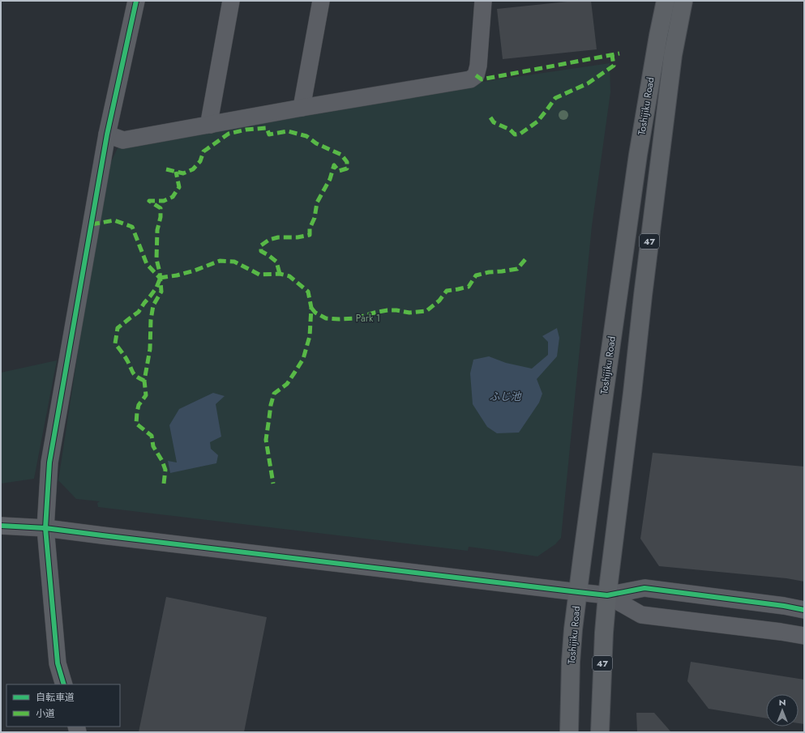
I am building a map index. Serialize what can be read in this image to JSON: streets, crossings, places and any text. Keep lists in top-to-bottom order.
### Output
{
  "streets": {
    "main road": ["Toshijiku Road", "47"]
  },
  "water": ["ふじ池"],
  "parks": ["Park 1"],
  "legend": ["自転車道", "小道"],
  "north": "top"
}
